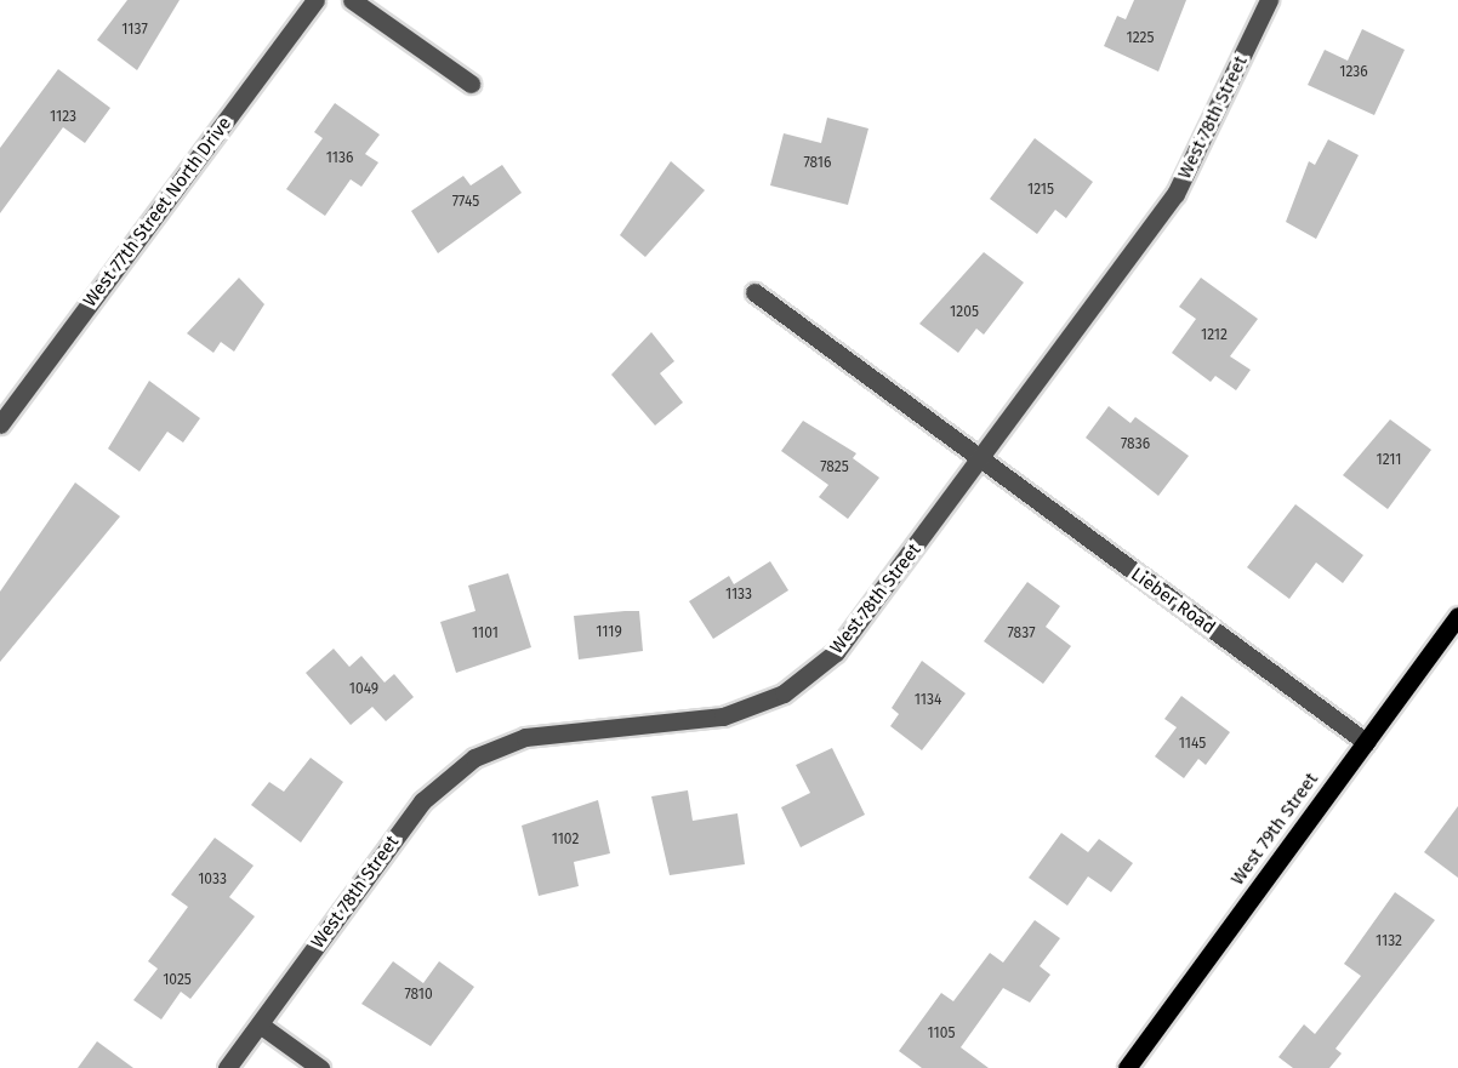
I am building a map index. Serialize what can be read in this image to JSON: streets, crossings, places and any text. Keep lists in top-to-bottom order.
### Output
{
  "streets": {
    "main road": ["West 79th Street"],
    "street": ["West 78th Street", "West 77th Street North Drive", "Lieber Road"]
  },
  "crossings": [
    ["West 78th Street", "Lieber Road"],
    ["Lieber Road", "West 79th Street"]
  ],
  "house_numbers": [
    "1137",
    "1225",
    "1236",
    "1123",
    "1136",
    "7816",
    "1215",
    "7745",
    "1205",
    "1212",
    "7836",
    "1211",
    "7825",
    "1133",
    "1119",
    "1101",
    "7837",
    "1049",
    "1134",
    "1145",
    "1102",
    "1033",
    "1132",
    "1025",
    "7810",
    "1105"
  ]
}
